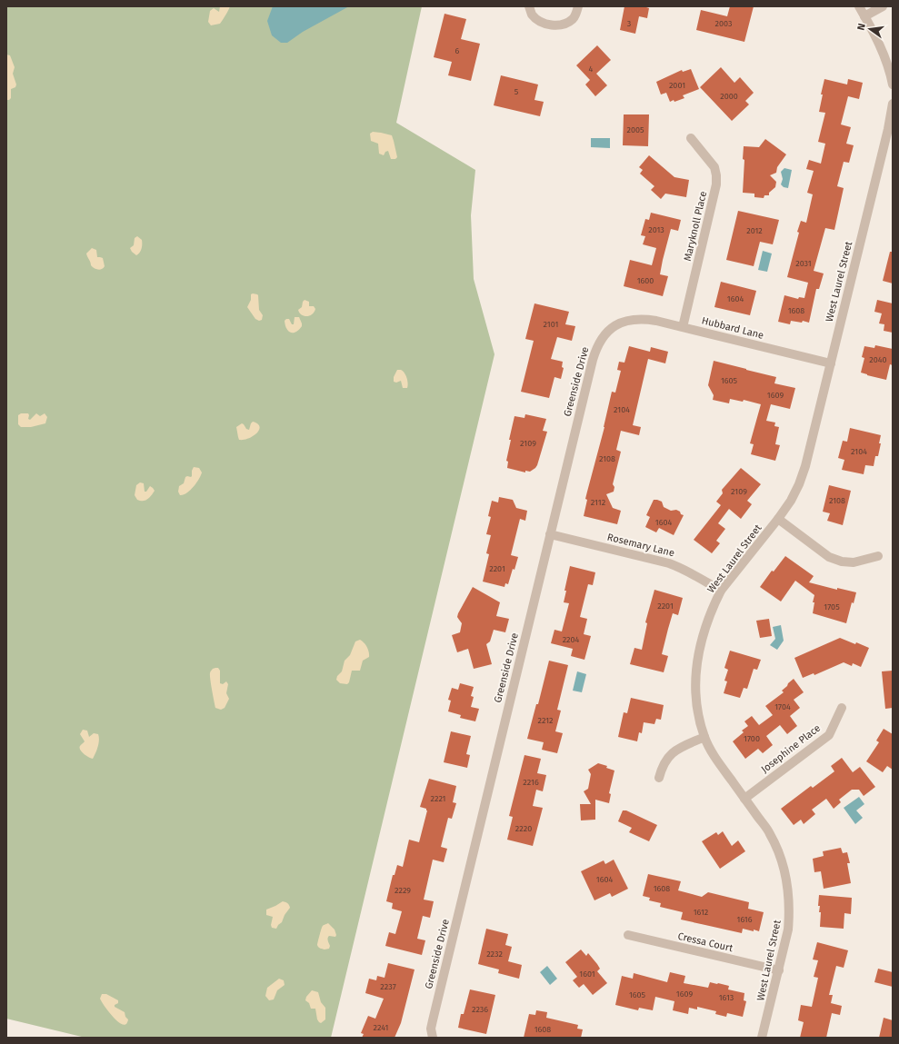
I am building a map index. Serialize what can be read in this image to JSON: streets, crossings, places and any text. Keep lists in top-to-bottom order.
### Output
{
  "streets": {
    "street": [
      "Maryknoll Place",
      "West Laurel Street",
      "Hubbard Lane",
      "Greenside Drive",
      "Rosemary Lane",
      "Josephine Place",
      "Cressa Court"
    ]
  },
  "crossings": [
    ["Maryknoll Place", "Hubbard Lane"],
    ["West Laurel Street", "Hubbard Lane"],
    ["West Laurel Street", "Rosemary Lane"],
    ["West Laurel Street", "Josephine Place"],
    ["West Laurel Street", "Cressa Court"],
    ["Hubbard Lane", "Greenside Drive"],
    ["Greenside Drive", "Rosemary Lane"]
  ],
  "house_numbers": [
    "3",
    "2003",
    "6",
    "4",
    "2001",
    "5",
    "2000",
    "2005",
    "2013",
    "2012",
    "2031",
    "1600",
    "1604",
    "1608",
    "2101",
    "2040",
    "1605",
    "1609",
    "2104",
    "2109",
    "2104",
    "2108",
    "2109",
    "2108",
    "2112",
    "1604",
    "2201",
    "2201",
    "1705",
    "2204",
    "1704",
    "2212",
    "1700",
    "2216",
    "2221",
    "2220",
    "1604",
    "1608",
    "2229",
    "1612",
    "1616",
    "2232",
    "1601",
    "2237",
    "1609",
    "1605",
    "1613",
    "2236",
    "2241",
    "1608"
  ],
  "north": "left"
}
